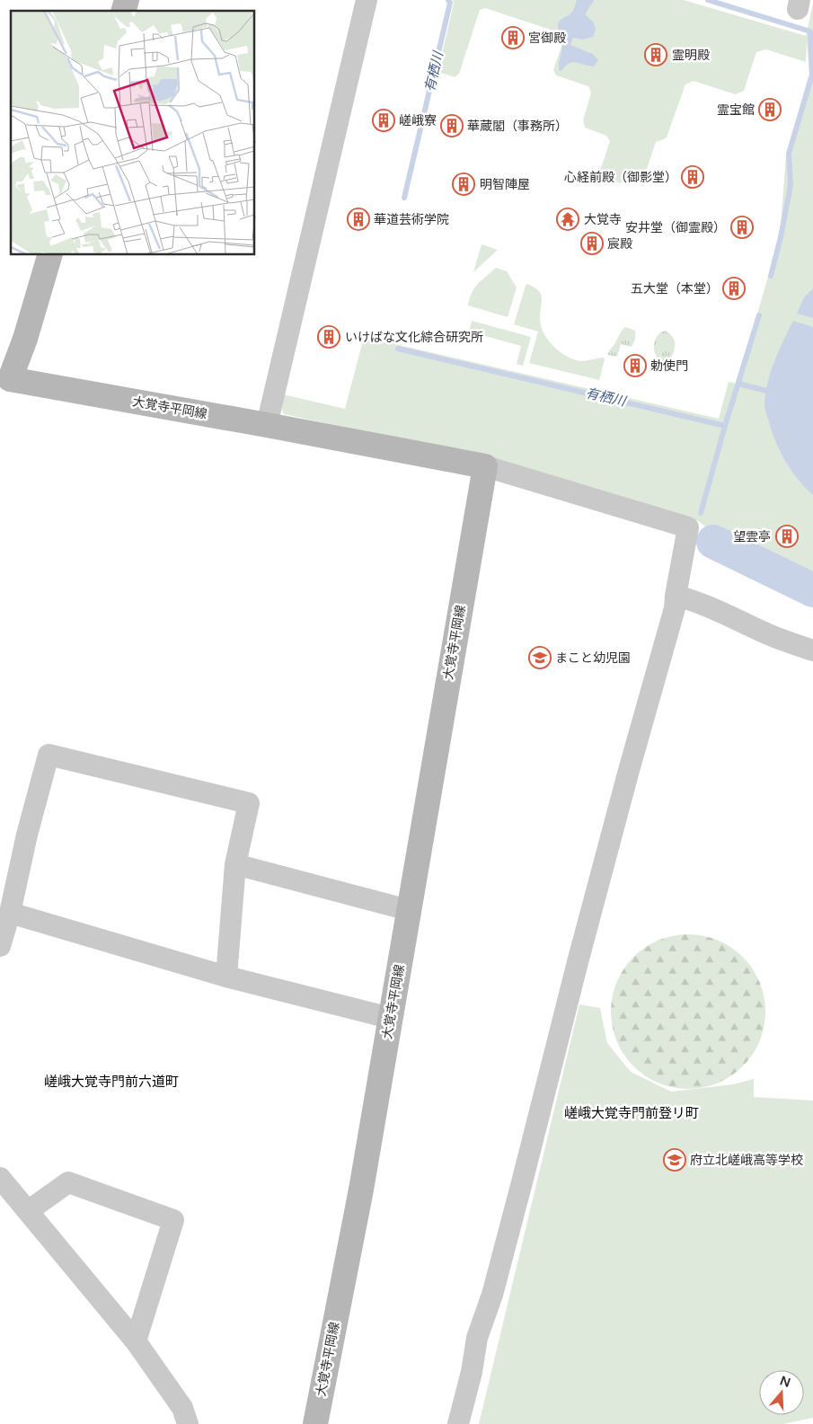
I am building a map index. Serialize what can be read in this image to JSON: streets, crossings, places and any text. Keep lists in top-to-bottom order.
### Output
{
  "streets": {
    "main road": ["大覚寺平岡線"]
  },
  "districts": ["嵯峨大覚寺門前六道町", "嵯峨大覚寺門前登リ町"],
  "water": ["有栖川"],
  "places": {
    "building": [
      "宮御殿",
      "霊明殿",
      "霊宝館",
      "嵯峨寮",
      "華蔵閣（事務所）",
      "心経前殿（御影堂）",
      "明智陣屋",
      "華道芸術学院",
      "安井堂（御霊殿）",
      "宸殿",
      "五大堂（本堂）",
      "いけばな文化綜合研究所",
      "勅使門",
      "望雲亭"
    ],
    "temple": ["大覚寺"],
    "school or university": ["まこと幼児園", "府立北嵯峨高等学校"]
  },
  "north": "top"
}
